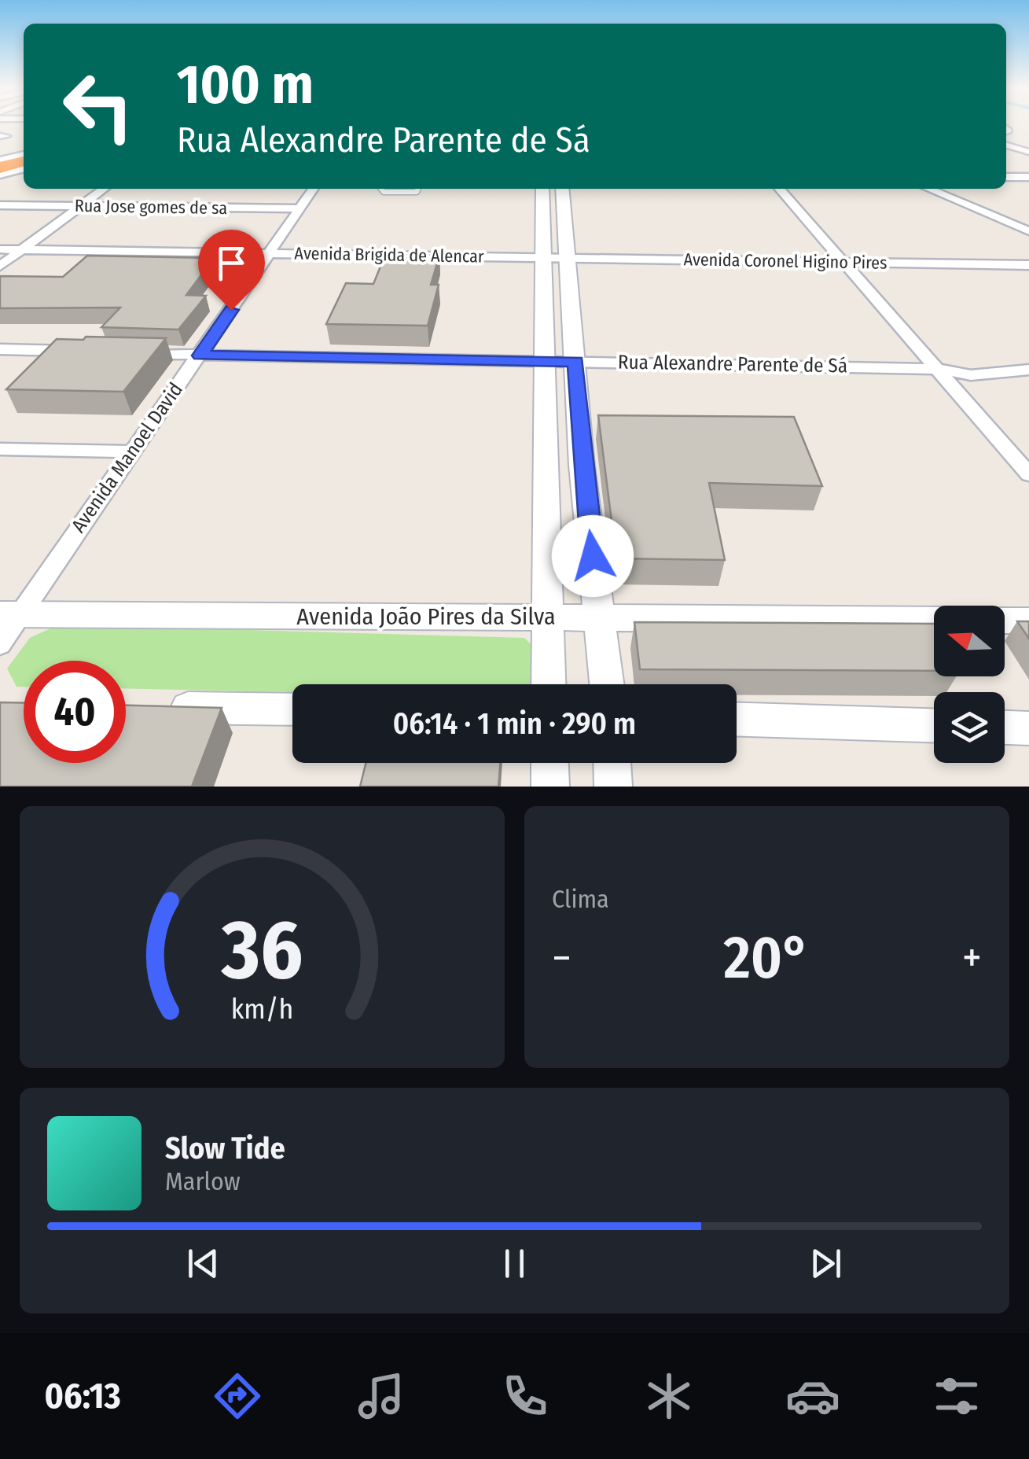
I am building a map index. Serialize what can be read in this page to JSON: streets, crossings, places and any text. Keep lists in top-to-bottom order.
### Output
{
  "streets": {
    "street": [
      "Rua Jose gomes de sa",
      "Avenida Brigida de Alencar",
      "Avenida Coronel Higino Pires",
      "Rua Alexandre Parente de Sá",
      "Avenida Manoel David",
      "Avenida João Pires da Silva"
    ]
  },
  "crossings": [
    ["Rua Jose gomes de sa", "Avenida Manoel David"],
    ["Avenida Brigida de Alencar", "Avenida Coronel Higino Pires"],
    ["Avenida Brigida de Alencar", "Avenida Manoel David"],
    ["Rua Alexandre Parente de Sá", "Avenida Manoel David"],
    ["Avenida Manoel David", "Avenida João Pires da Silva"]
  ],
  "north": "left",
  "page": {
    "turn": ["100 m", "Rua Alexandre Parente de Sá"],
    "limit": "40",
    "trip": "06:14 · 1 min · 290 m",
    "tile": "Clima",
    "heat": ["−", "20°", "+"],
    "song": ["Slow Tide", "Marlow"],
    "tabs": "06:13",
    "gauge": ["36", "km/h"]
  }
}
